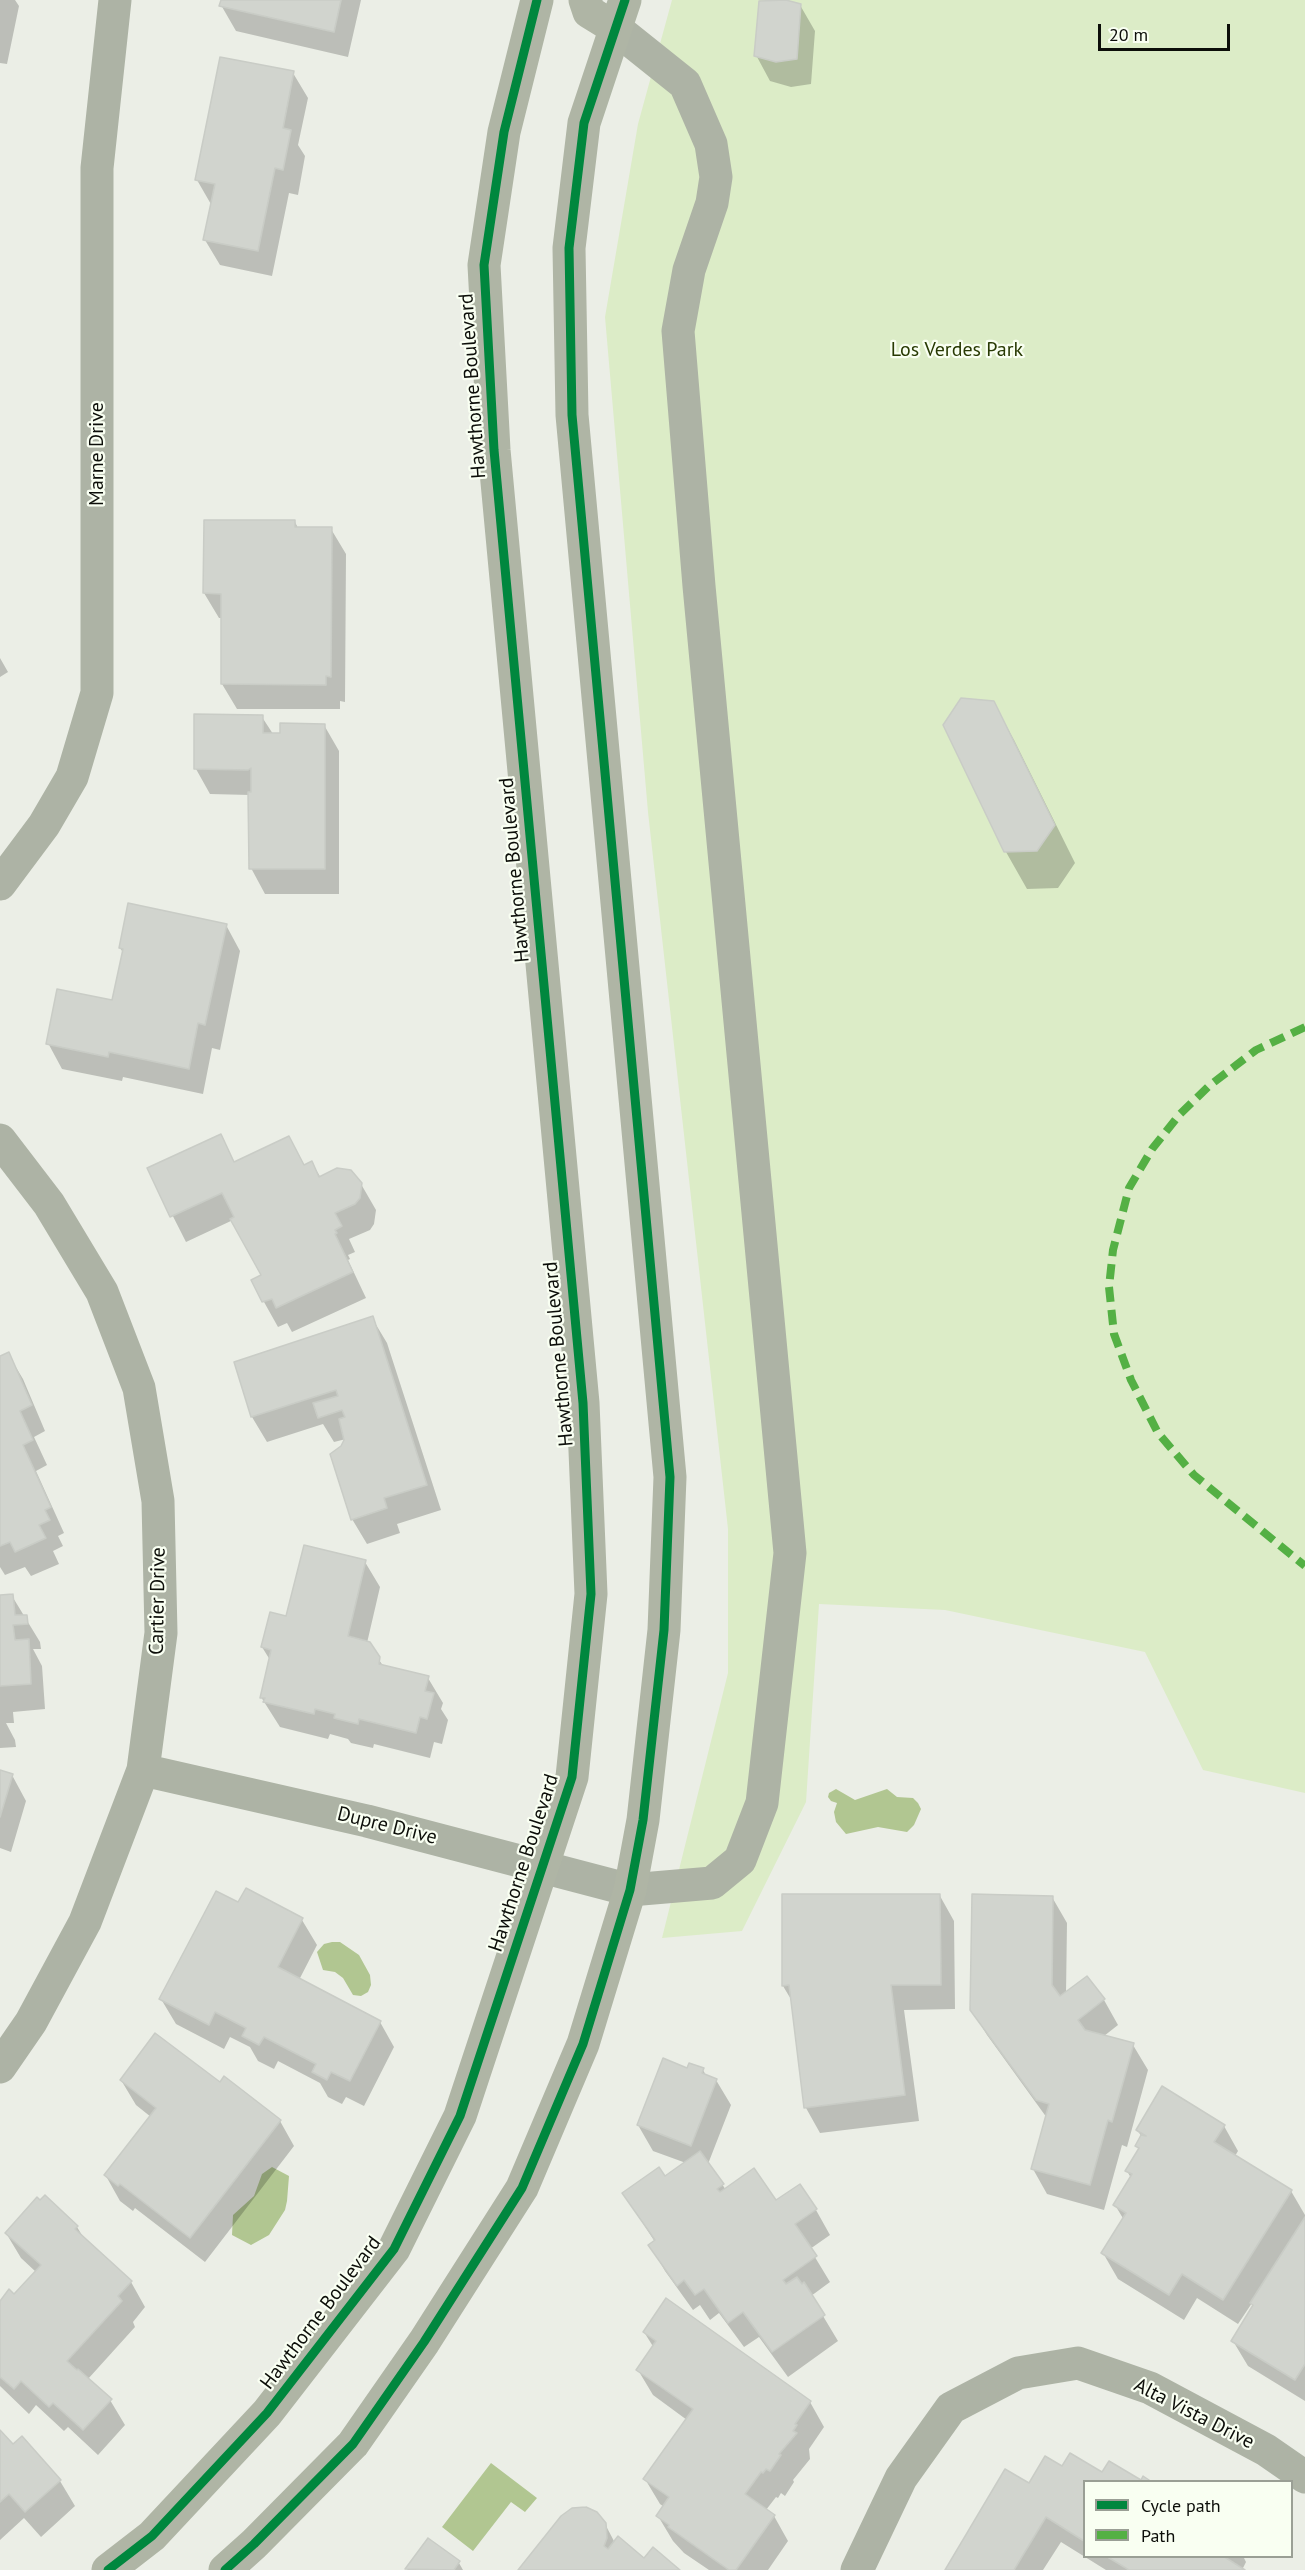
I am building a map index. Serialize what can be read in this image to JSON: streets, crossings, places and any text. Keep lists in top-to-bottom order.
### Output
{
  "streets": {
    "main road": ["Hawthorne Boulevard"],
    "street": [
      "Marne Drive",
      "Cartier Drive",
      "Dupre Drive",
      "Alta Vista Drive"
    ]
  },
  "crossings": [
    ["Hawthorne Boulevard", "Dupre Drive"],
    ["Cartier Drive", "Dupre Drive"]
  ],
  "parks": ["Los Verdes Park"],
  "legend": ["Cycle path", "Path"],
  "scale_bar": "20 m"
}
